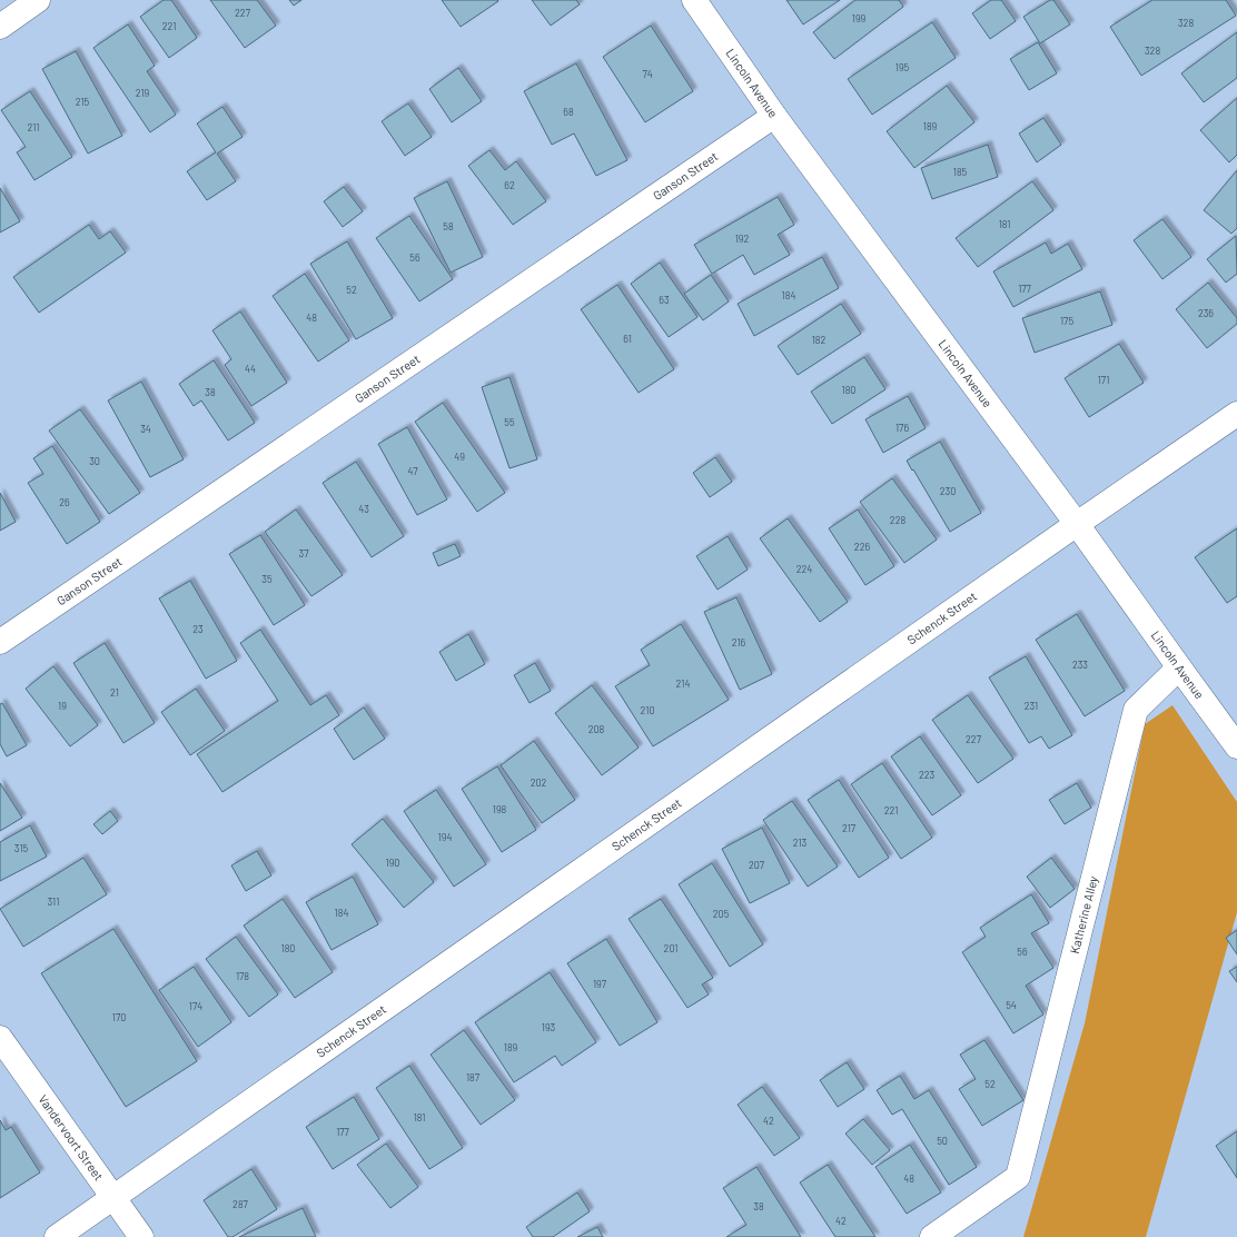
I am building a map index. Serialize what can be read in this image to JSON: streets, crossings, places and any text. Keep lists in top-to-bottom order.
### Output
{
  "streets": {
    "street": [
      "Lincoln Avenue",
      "Ganson Street",
      "Schenck Street",
      "Katherine Alley",
      "Vandervoort Street"
    ]
  },
  "crossings": [
    ["Lincoln Avenue", "Ganson Street"],
    ["Lincoln Avenue", "Schenck Street"],
    ["Lincoln Avenue", "Katherine Alley"],
    ["Schenck Street", "Vandervoort Street"]
  ],
  "house_numbers": [
    "227",
    "199",
    "328",
    "221",
    "328",
    "195",
    "74",
    "219",
    "215",
    "68",
    "189",
    "211",
    "185",
    "62",
    "181",
    "58",
    "192",
    "56",
    "177",
    "52",
    "184",
    "63",
    "236",
    "48",
    "175",
    "61",
    "182",
    "44",
    "171",
    "180",
    "38",
    "55",
    "176",
    "34",
    "49",
    "30",
    "47",
    "230",
    "26",
    "43",
    "228",
    "226",
    "37",
    "224",
    "35",
    "23",
    "216",
    "233",
    "214",
    "21",
    "19",
    "231",
    "210",
    "208",
    "227",
    "223",
    "202",
    "198",
    "221",
    "217",
    "194",
    "213",
    "315",
    "190",
    "207",
    "311",
    "184",
    "205",
    "180",
    "201",
    "56",
    "178",
    "197",
    "54",
    "174",
    "170",
    "193",
    "189",
    "187",
    "52",
    "181",
    "42",
    "177",
    "50",
    "48",
    "287",
    "38",
    "42"
  ]
}
